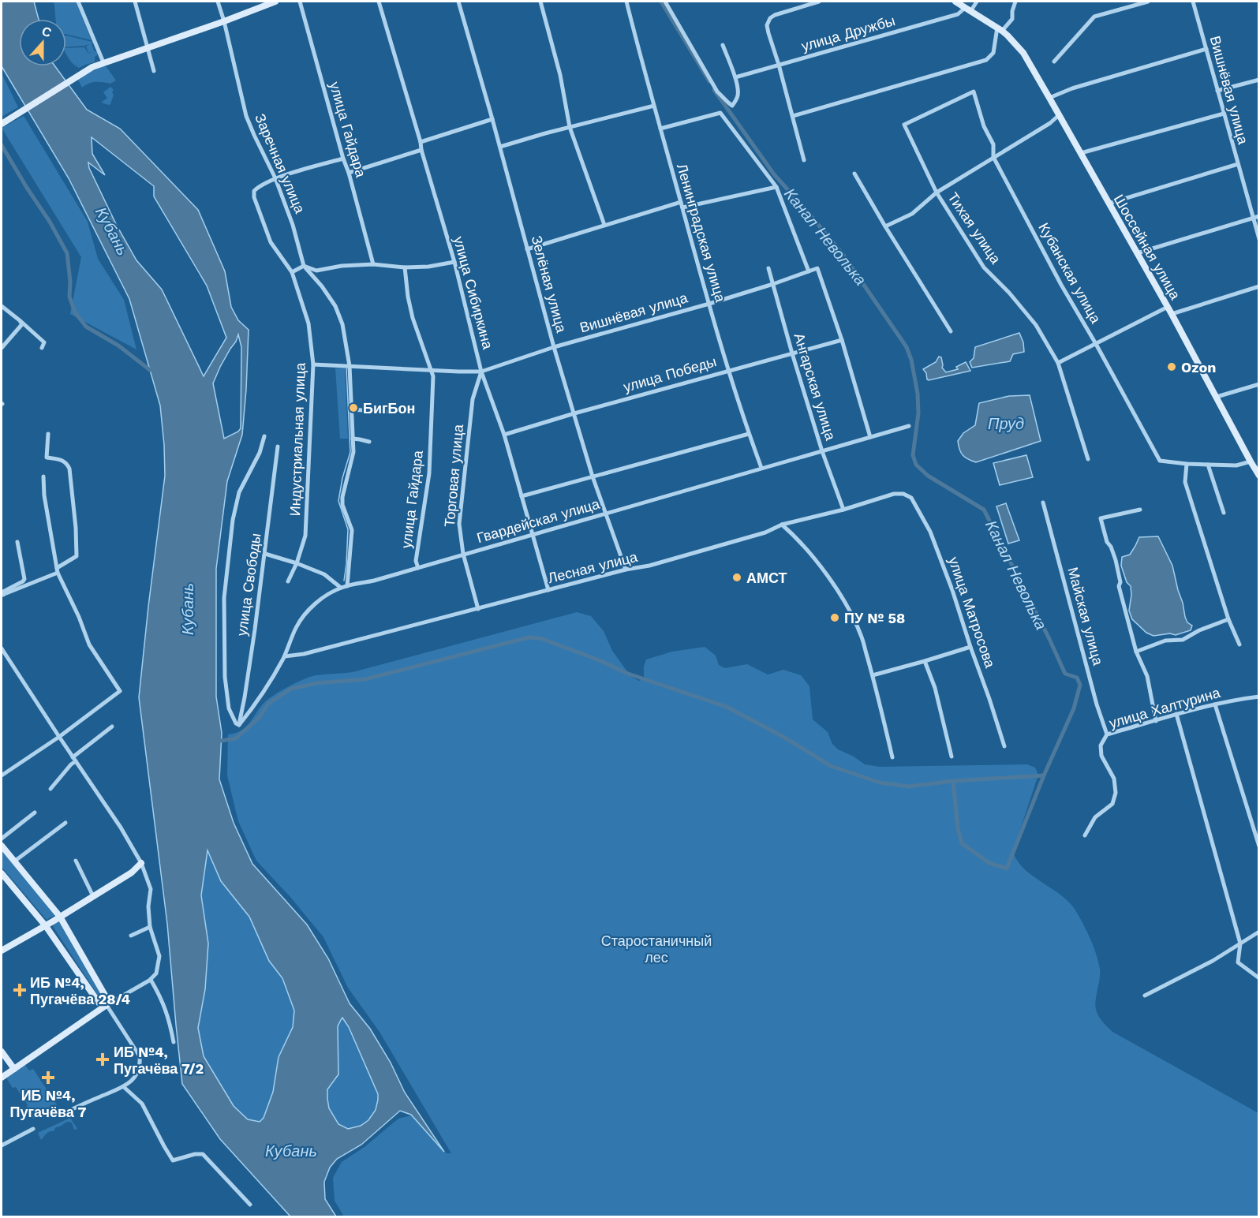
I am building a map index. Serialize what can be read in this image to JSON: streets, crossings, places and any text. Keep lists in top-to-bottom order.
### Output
{
  "streets": {
    "main road": ["Шоссейная улица"],
    "street": [
      "улица Дружбы",
      "Вишнёвая улица",
      "улица Гайдара",
      "Заречная улица",
      "Тихая улица",
      "Ленинградская улица",
      "Кубанская улица",
      "Зелёная улица",
      "улица Сибиркина",
      "улица Победы",
      "Ангарская улица",
      "Индустриальная улица",
      "Торговая улица",
      "Гвардейская улица",
      "Лесная улица",
      "улица Свободы",
      "улица Матросова",
      "Майская улица",
      "улица Халтурина"
    ]
  },
  "crossings": [
    ["улица Дружбы", "Шоссейная улица"],
    ["Вишнёвая улица", "улица Гайдара"],
    ["Вишнёвая улица", "Заречная улица"],
    ["Вишнёвая улица", "Ленинградская улица"],
    ["Вишнёвая улица", "Зелёная улица"],
    ["Вишнёвая улица", "улица Сибиркина"],
    ["Вишнёвая улица", "улица Победы"],
    ["Вишнёвая улица", "Ангарская улица"],
    ["Вишнёвая улица", "Индустриальная улица"],
    ["Вишнёвая улица", "Торговая улица"],
    ["улица Гайдара", "Гвардейская улица"],
    ["Заречная улица", "Индустриальная улица"],
    ["Заречная улица", "Гвардейская улица"],
    ["Тихая улица", "Кубанская улица"],
    ["Ленинградская улица", "улица Победы"],
    ["Ленинградская улица", "Гвардейская улица"],
    ["Зелёная улица", "улица Победы"],
    ["Зелёная улица", "Гвардейская улица"],
    ["Зелёная улица", "Лесная улица"],
    ["улица Сибиркина", "улица Победы"],
    ["улица Сибиркина", "Торговая улица"],
    ["улица Сибиркина", "Гвардейская улица"],
    ["улица Сибиркина", "Лесная улица"],
    ["улица Победы", "Ангарская улица"],
    ["Ангарская улица", "Гвардейская улица"],
    ["Ангарская улица", "Лесная улица"],
    ["Торговая улица", "Гвардейская улица"],
    ["Торговая улица", "Лесная улица"],
    ["Гвардейская улица", "Лесная улица"],
    ["Гвардейская улица", "улица Свободы"],
    ["Лесная улица", "улица Матросова"],
    ["Майская улица", "улица Халтурина"]
  ],
  "water": ["Кубань", "Канал Неволька", "Пруд"],
  "parks": ["Старостаничный лес"],
  "places": {
    "other": [
      "Ozon",
      "БигБон",
      "АМСТ",
      "ПУ № 58"
    ],
    "health": ["ИБ №4, Пугачёва 28/4", "ИБ №4, Пугачёва 7/2", "ИБ №4, Пугачёва 7"]
  },
  "north": "top"
}
